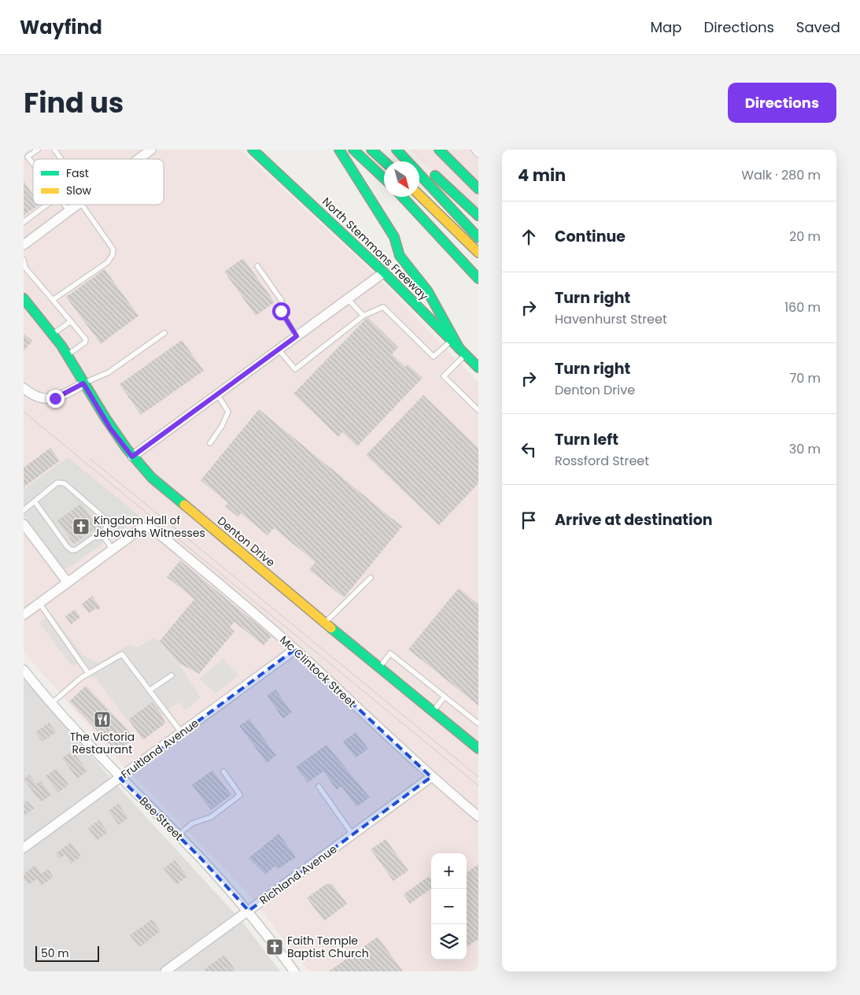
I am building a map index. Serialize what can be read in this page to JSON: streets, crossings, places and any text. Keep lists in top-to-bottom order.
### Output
{
  "streets": {
    "main road": ["North Stemmons Freeway", "Denton Drive"],
    "street": [
      "Mc Clintock Street",
      "Fruitland Avenue",
      "Bee Street",
      "Richland Avenue"
    ]
  },
  "crossings": [
    ["Mc Clintock Street", "Fruitland Avenue"],
    ["Mc Clintock Street", "Richland Avenue"],
    ["Fruitland Avenue", "Bee Street"],
    ["Bee Street", "Richland Avenue"]
  ],
  "places": {
    "church": ["Kingdom Hall of Jehovahs Witnesses", "Faith Temple Baptist Church"],
    "restaurant": ["The Victoria Restaurant"]
  },
  "legend": ["Fast", "Slow"],
  "scale_bar": "50 m",
  "north": "bottom right",
  "page": {
    "header": "Wayfind",
    "nav": ["Map", "Directions", "Saved"],
    "title": "Find us",
    "buttons": "Directions",
    "heading": ["4 min", "Walk · 280 m"],
    "list": [
      ["Continue", "20 m"],
      ["Turn right", "Havenhurst Street", "160 m"],
      ["Turn right", "Denton Drive", "70 m"],
      ["Turn left", "Rossford Street", "30 m"],
      "Arrive at destination"
    ],
    "map_buttons": ["+", "−"],
    "scale": "50 m"
  }
}
